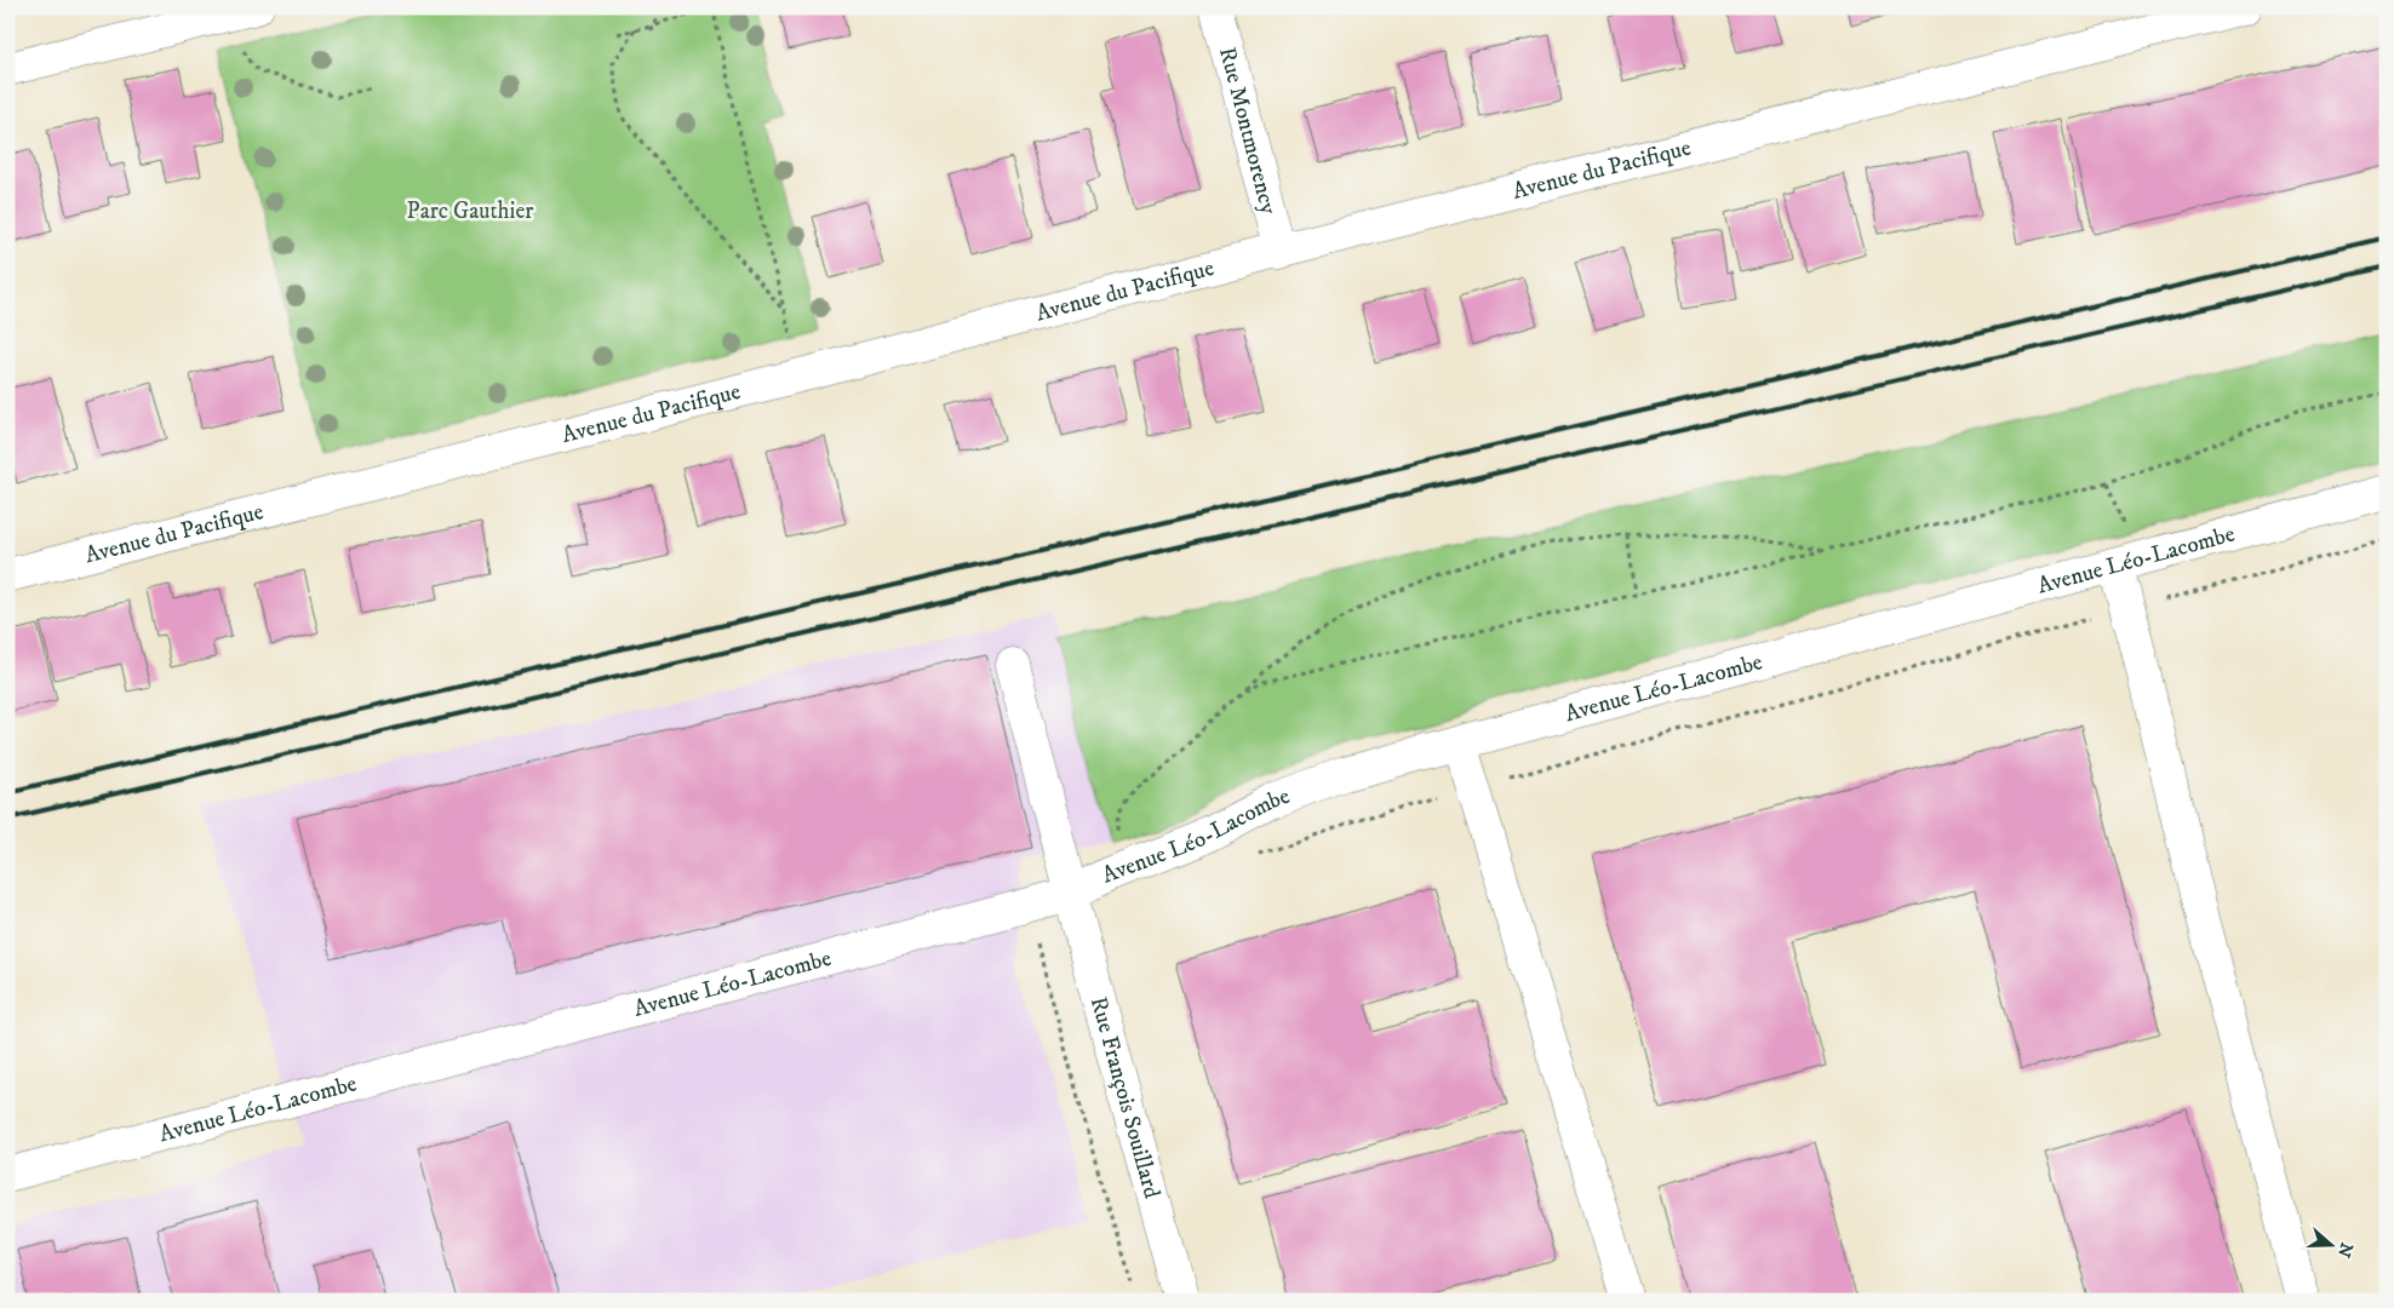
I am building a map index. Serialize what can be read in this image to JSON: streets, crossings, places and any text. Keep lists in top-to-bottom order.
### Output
{
  "streets": {
    "street": [
      "Rue Montmorency",
      "Avenue du Pacifique",
      "Avenue Léo-Lacombe",
      "Rue François Souillard"
    ]
  },
  "crossings": [
    ["Rue Montmorency", "Avenue du Pacifique"],
    ["Avenue Léo-Lacombe", "Rue François Souillard"]
  ],
  "parks": ["Parc Gauthier"],
  "north": "right"
}
